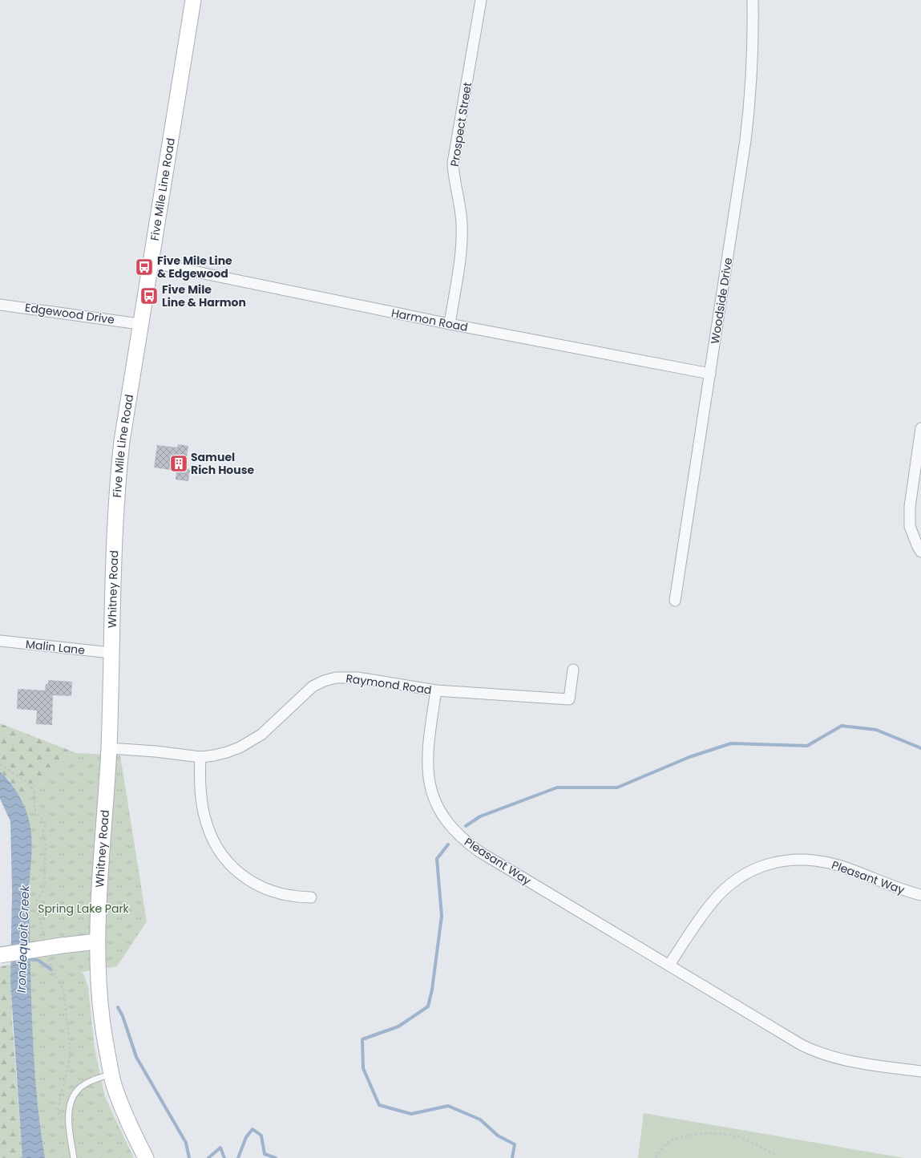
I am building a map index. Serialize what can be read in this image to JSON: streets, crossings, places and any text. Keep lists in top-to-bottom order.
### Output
{
  "streets": {
    "main road": ["Five Mile Line Road", "Whitney Road"],
    "street": [
      "Prospect Street",
      "Woodside Drive",
      "Edgewood Drive",
      "Harmon Road",
      "Malin Lane",
      "Raymond Road",
      "Pleasant Way"
    ]
  },
  "crossings": [
    ["Prospect Street", "Harmon Road"],
    ["Five Mile Line Road", "Edgewood Drive"],
    ["Five Mile Line Road", "Harmon Road"],
    ["Five Mile Line Road", "Whitney Road"],
    ["Woodside Drive", "Harmon Road"],
    ["Whitney Road", "Malin Lane"],
    ["Whitney Road", "Raymond Road"],
    ["Raymond Road", "Pleasant Way"]
  ],
  "water": ["Irondequoit Creek"],
  "parks": ["Spring Lake Park"],
  "places": {
    "bus stop": ["Five Mile Line & Edgewood", "Five Mile Line & Harmon"],
    "building": ["Samuel Rich House"]
  }
}
